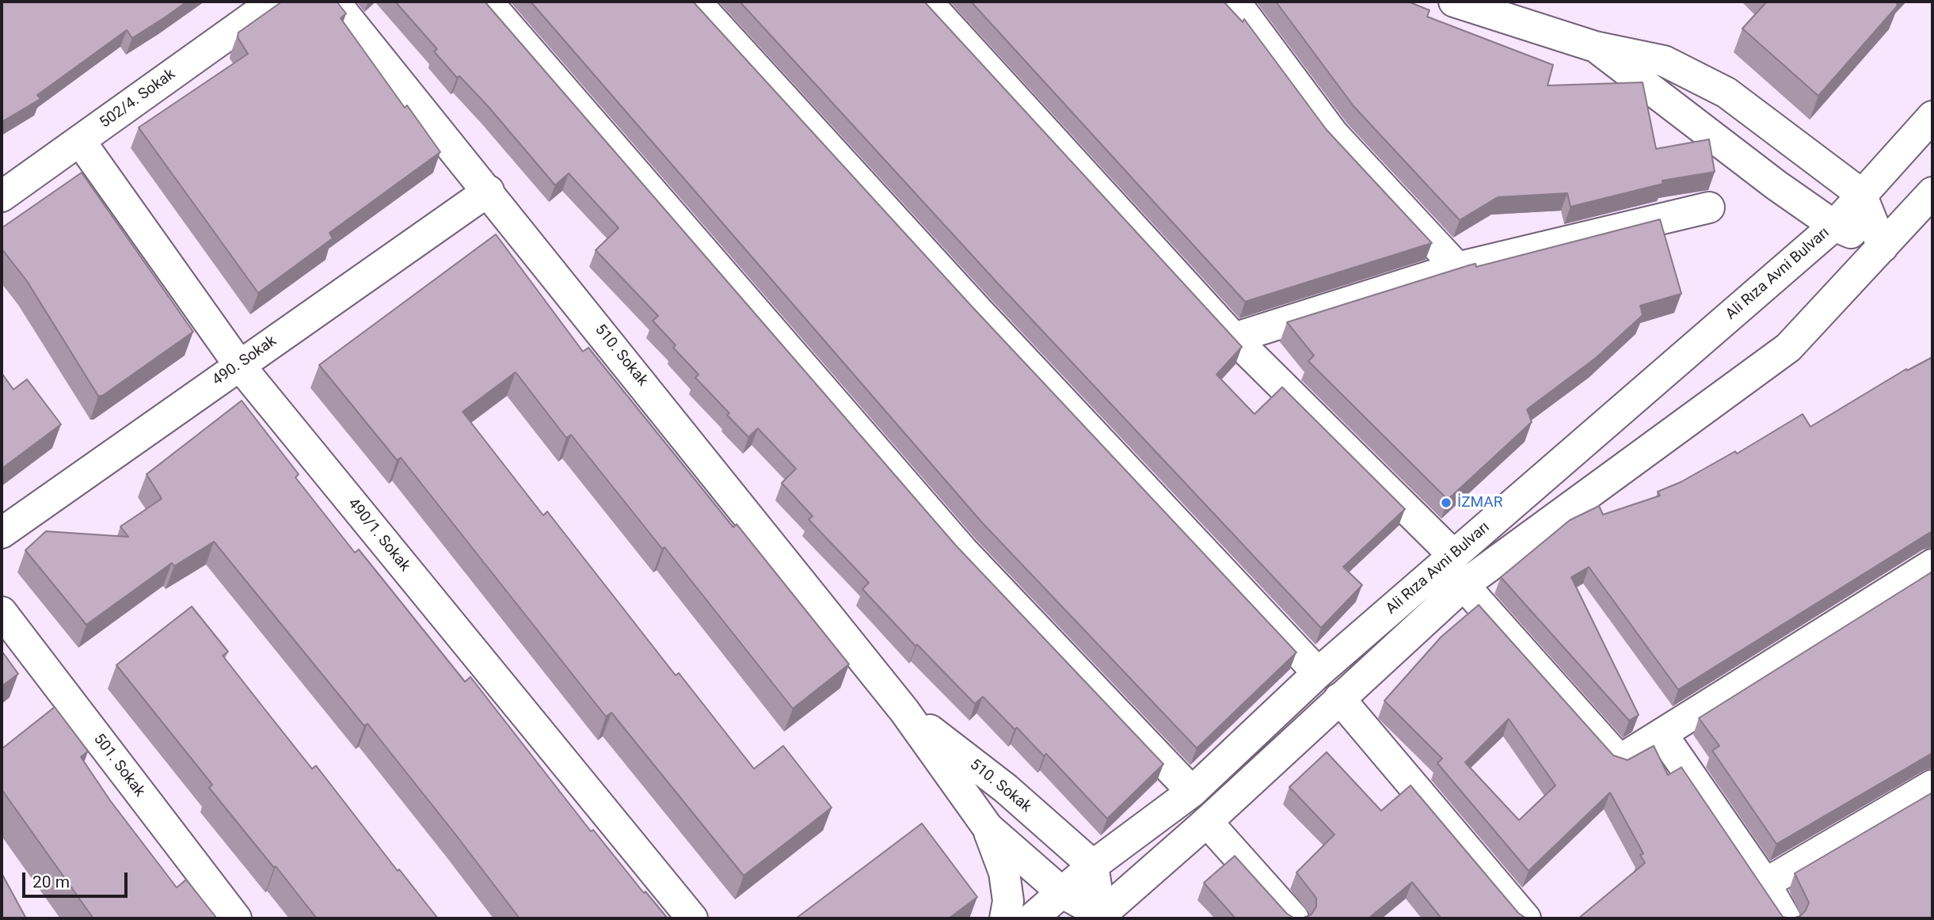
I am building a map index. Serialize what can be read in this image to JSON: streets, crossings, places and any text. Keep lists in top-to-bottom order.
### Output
{
  "streets": {
    "street": [
      "502/4. Sokak",
      "Ali Rıza Avni Bulvarı",
      "510. Sokak",
      "490. Sokak",
      "490/1. Sokak",
      "501. Sokak"
    ]
  },
  "crossings": [
    ["502/4. Sokak", "490/1. Sokak"],
    ["Ali Rıza Avni Bulvarı", "510. Sokak"],
    ["510. Sokak", "490. Sokak"],
    ["490. Sokak", "490/1. Sokak"]
  ],
  "places": ["İZMAR"],
  "scale_bar": "20 m"
}
